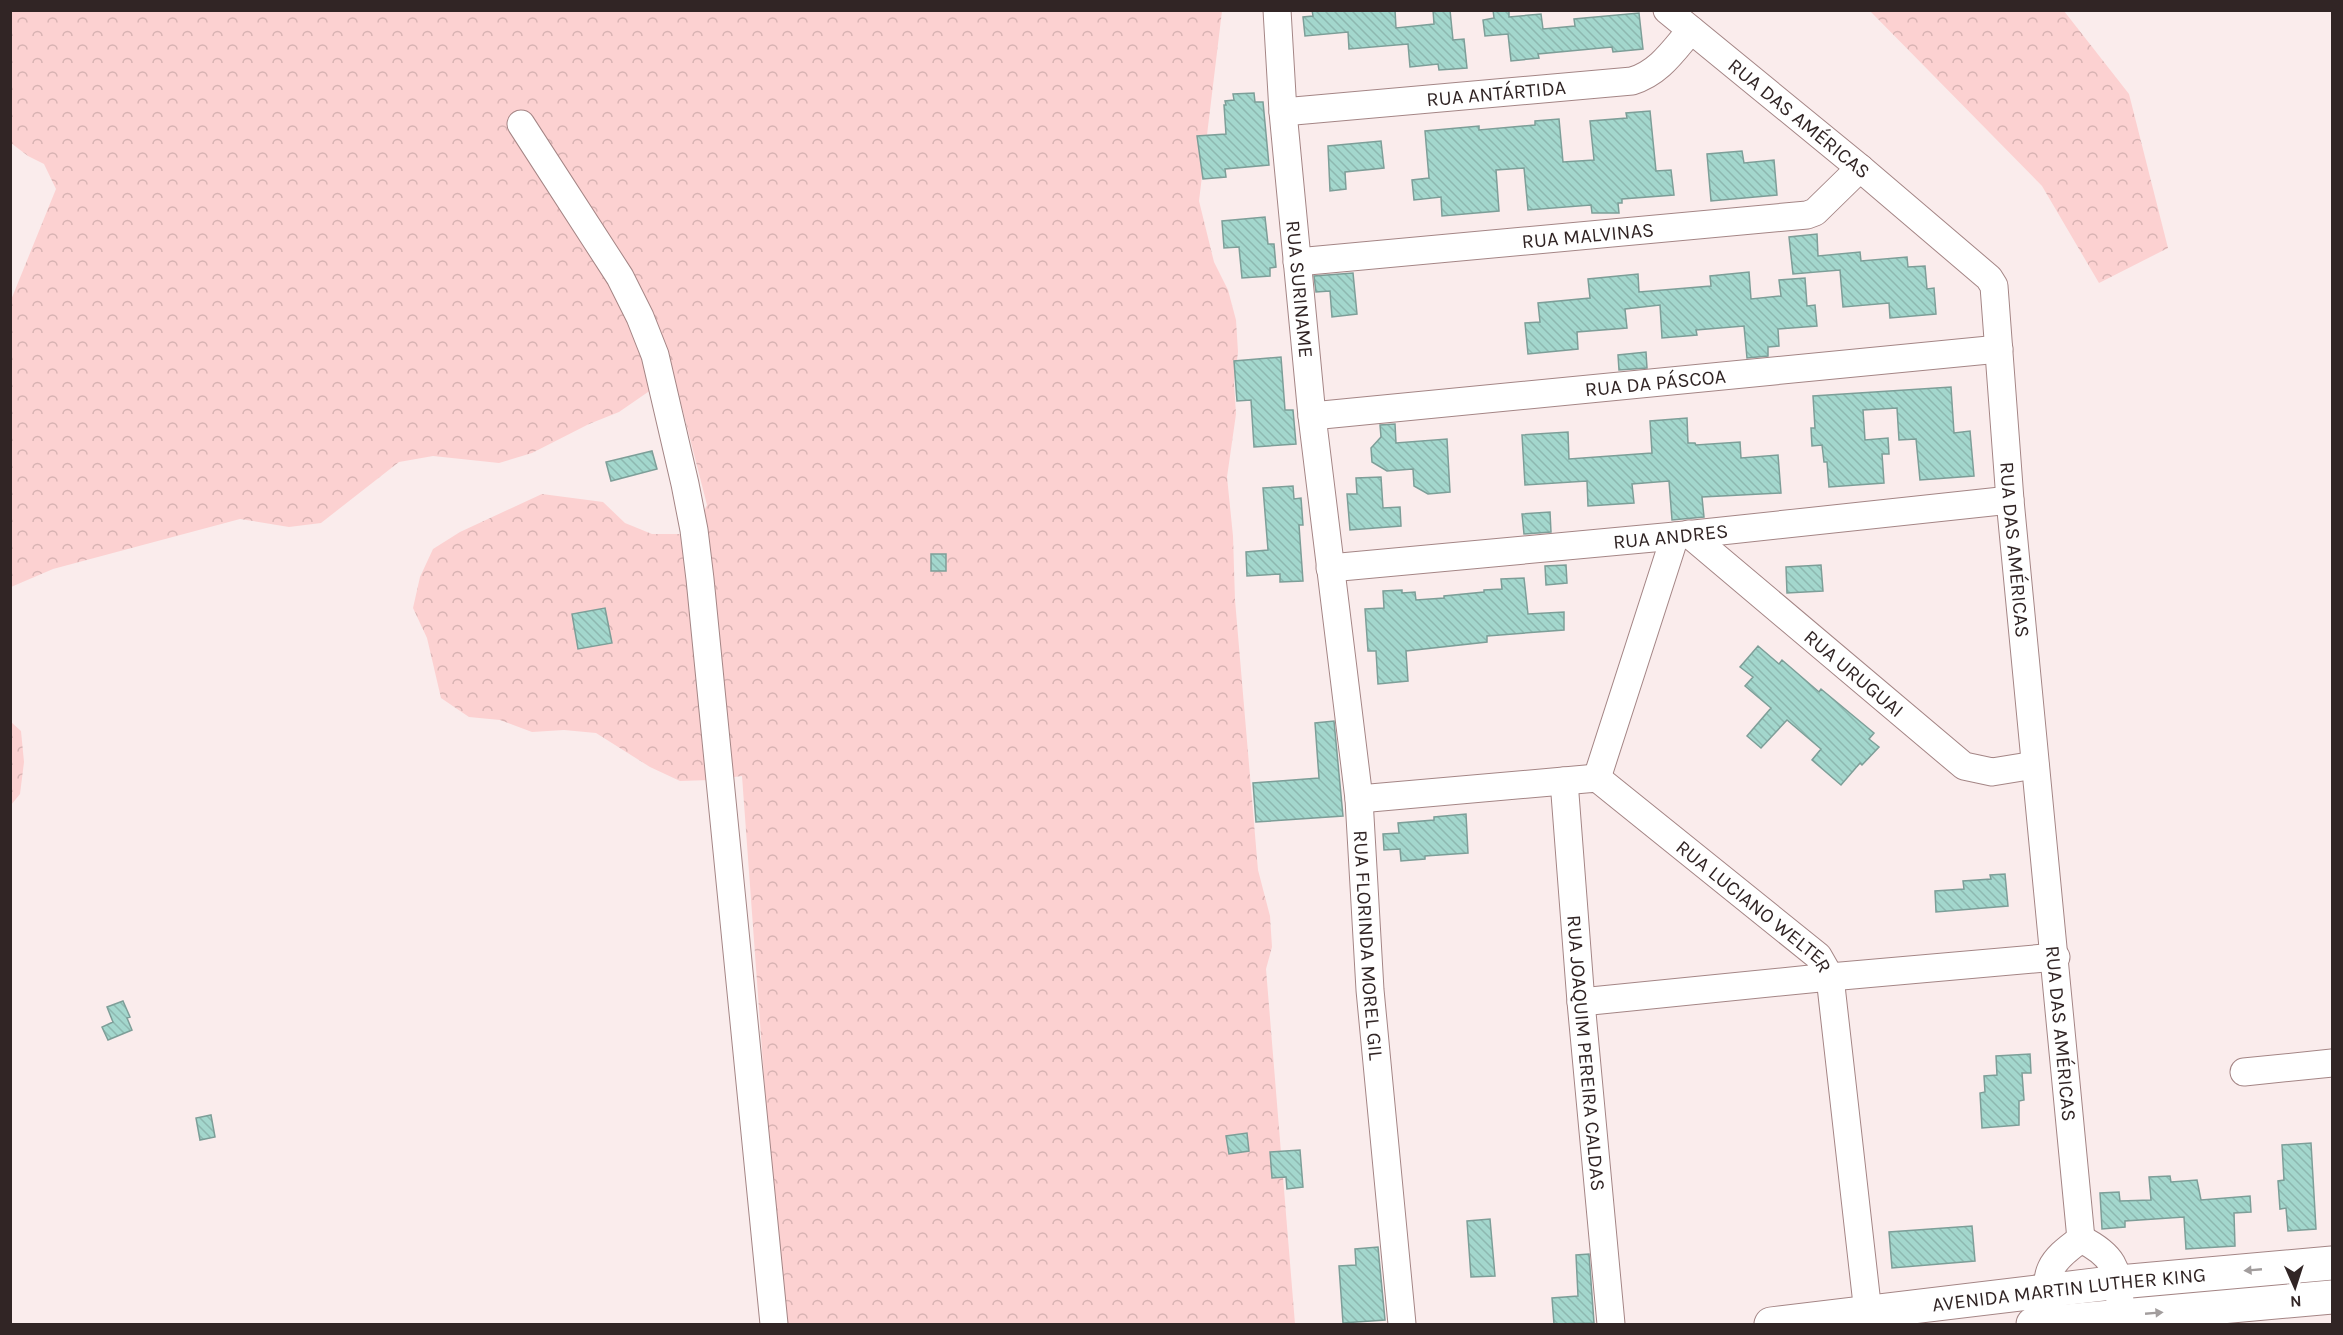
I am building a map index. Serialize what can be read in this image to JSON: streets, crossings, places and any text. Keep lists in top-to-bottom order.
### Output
{
  "streets": {
    "main road": ["AVENIDA MARTIN LUTHER KING"],
    "street": [
      "RUA ANTÁRTIDA",
      "RUA DAS AMÉRICAS",
      "RUA MALVINAS",
      "RUA SURINAME",
      "RUA DA PÁSCOA",
      "RUA ANDRES",
      "RUA URUGUAI",
      "RUA LUCIANO WELTER",
      "RUA FLORINDA MOREL GIL",
      "RUA JOAQUIM PEREIRA CALDAS"
    ]
  },
  "crossings": [
    ["RUA ANTÁRTIDA", "RUA DAS AMÉRICAS"],
    ["RUA ANTÁRTIDA", "RUA SURINAME"],
    ["RUA DAS AMÉRICAS", "RUA MALVINAS"],
    ["RUA DAS AMÉRICAS", "RUA DA PÁSCOA"],
    ["RUA DAS AMÉRICAS", "RUA ANDRES"],
    ["RUA DAS AMÉRICAS", "RUA URUGUAI"],
    ["RUA MALVINAS", "RUA SURINAME"],
    ["RUA SURINAME", "RUA DA PÁSCOA"],
    ["RUA SURINAME", "RUA ANDRES"],
    ["RUA SURINAME", "RUA FLORINDA MOREL GIL"],
    ["RUA ANDRES", "RUA URUGUAI"],
    ["RUA ANDRES", "RUA FLORINDA MOREL GIL"],
    ["RUA LUCIANO WELTER", "AVENIDA MARTIN LUTHER KING"]
  ],
  "north": "bottom"
}
